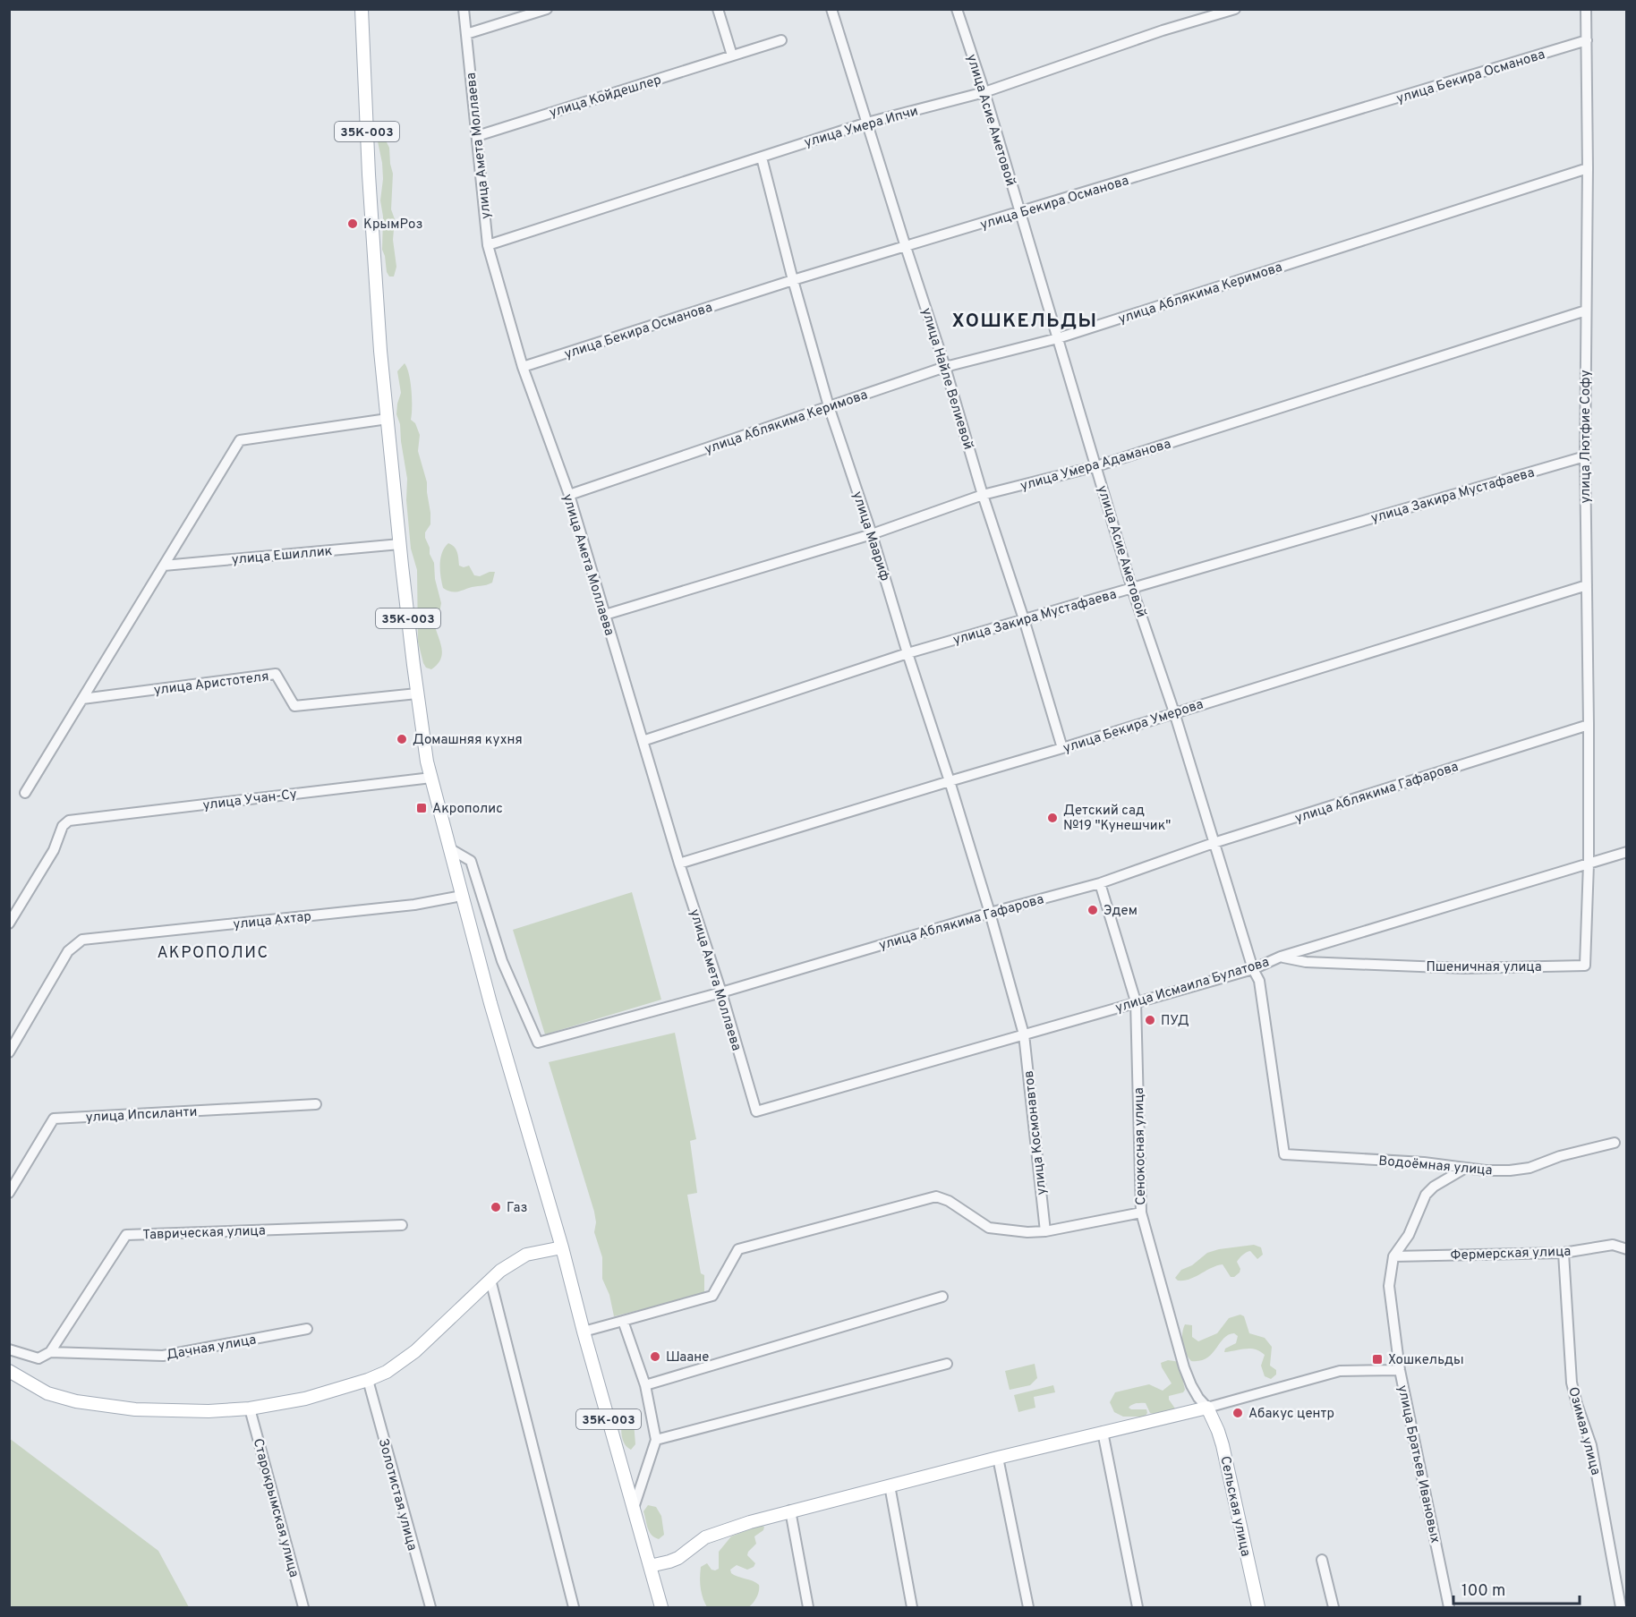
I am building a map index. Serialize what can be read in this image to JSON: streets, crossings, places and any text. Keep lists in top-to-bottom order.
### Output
{
  "streets": {
    "main road": ["35К-003", "Сельская улица"],
    "street": [
      "улица Бекира Османова",
      "улица Койдешлер",
      "улица Асие Аметовой",
      "улица Умера Ипчи",
      "улица Амета Моллаева",
      "улица Аблякима Керимова",
      "улица Найле Велиевой",
      "улица Лютфие Софу",
      "улица Умера Адаманова",
      "улица Закира Мустафаева",
      "улица Маариф",
      "улица Ешиллик",
      "улица Аристотеля",
      "улица Бекира Умерова",
      "улица Аблякима Гафарова",
      "улица Учан-Су",
      "улица Ахтар",
      "Пшеничная улица",
      "улица Исмаила Булатова",
      "улица Ипсиланти",
      "улица Космонавтов",
      "Сенокосная улица",
      "Водоёмная улица",
      "Таврическая улица",
      "Фермерская улица",
      "Дачная улица",
      "Озимая улица",
      "улица Братьев Ивановых",
      "Золотистая улица",
      "Старокрымская улица"
    ]
  },
  "crossings": [
    ["улица Бекира Османова", "улица Асие Аметовой"],
    ["улица Бекира Османова", "улица Амета Моллаева"],
    ["улица Бекира Османова", "улица Найле Велиевой"],
    ["улица Бекира Османова", "улица Лютфие Софу"],
    ["улица Бекира Османова", "улица Маариф"],
    ["улица Койдешлер", "улица Амета Моллаева"],
    ["улица Асие Аметовой", "улица Умера Ипчи"],
    ["улица Асие Аметовой", "улица Аблякима Керимова"],
    ["улица Асие Аметовой", "улица Умера Адаманова"],
    ["улица Асие Аметовой", "улица Закира Мустафаева"],
    ["улица Асие Аметовой", "улица Бекира Умерова"],
    ["улица Асие Аметовой", "улица Аблякима Гафарова"],
    ["улица Асие Аметовой", "улица Исмаила Булатова"],
    ["улица Асие Аметовой", "Водоёмная улица"],
    ["улица Умера Ипчи", "улица Амета Моллаева"],
    ["улица Умера Ипчи", "улица Найле Велиевой"],
    ["улица Умера Ипчи", "улица Маариф"],
    ["35К-003", "улица Ешиллик"],
    ["35К-003", "улица Аристотеля"],
    ["35К-003", "улица Аблякима Гафарова"],
    ["35К-003", "улица Учан-Су"],
    ["35К-003", "улица Ахтар"],
    ["улица Амета Моллаева", "улица Аблякима Керимова"],
    ["улица Амета Моллаева", "улица Умера Адаманова"],
    ["улица Амета Моллаева", "улица Закира Мустафаева"],
    ["улица Амета Моллаева", "улица Бекира Умерова"],
    ["улица Амета Моллаева", "улица Аблякима Гафарова"],
    ["улица Амета Моллаева", "улица Исмаила Булатова"],
    ["улица Аблякима Керимова", "улица Найле Велиевой"],
    ["улица Аблякима Керимова", "улица Лютфие Софу"],
    ["улица Аблякима Керимова", "улица Маариф"],
    ["улица Найле Велиевой", "улица Умера Адаманова"],
    ["улица Найле Велиевой", "улица Закира Мустафаева"],
    ["улица Найле Велиевой", "улица Бекира Умерова"],
    ["улица Лютфие Софу", "улица Умера Адаманова"],
    ["улица Лютфие Софу", "улица Закира Мустафаева"],
    ["улица Лютфие Софу", "улица Бекира Умерова"],
    ["улица Лютфие Софу", "улица Аблякима Гафарова"],
    ["улица Лютфие Софу", "Пшеничная улица"],
    ["улица Лютфие Софу", "улица Исмаила Булатова"],
    ["улица Умера Адаманова", "улица Маариф"],
    ["улица Закира Мустафаева", "улица Маариф"],
    ["улица Маариф", "улица Бекира Умерова"],
    ["улица Маариф", "улица Аблякима Гафарова"],
    ["улица Маариф", "улица Космонавтов"],
    ["улица Аблякима Гафарова", "улица Космонавтов"],
    ["Пшеничная улица", "улица Исмаила Булатова"],
    ["улица Исмаила Булатова", "улица Космонавтов"],
    ["улица Исмаила Булатова", "Сенокосная улица"],
    ["улица Исмаила Булатова", "Водоёмная улица"],
    ["Сенокосная улица", "Сельская улица"],
    ["Таврическая улица", "Дачная улица"],
    ["Фермерская улица", "Озимая улица"],
    ["Фермерская улица", "улица Братьев Ивановых"]
  ],
  "districts": ["ХОШКЕЛЬДЫ", "АКРОПОЛИС"],
  "places": {
    "other": [
      "КрымРоз",
      "Домашняя кухня",
      "Детский сад №19 \"Кунешчик\"",
      "Эдем",
      "ПУД",
      "Газ",
      "Шаане",
      "Абакус центр"
    ],
    "transit": ["Акрополис", "Хошкельды"]
  },
  "scale_bar": "100 m"
}
